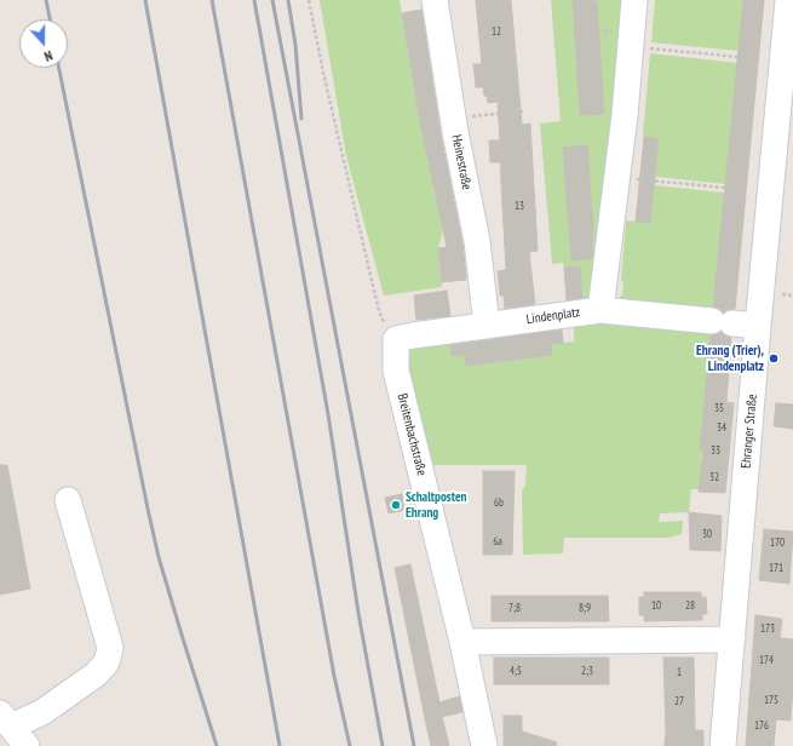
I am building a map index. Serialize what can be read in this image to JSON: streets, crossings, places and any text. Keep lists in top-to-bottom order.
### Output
{
  "streets": {
    "street": [
      "Heinestraße",
      "Lindenplatz",
      "Ehranger Straße",
      "Breitenbachstraße"
    ]
  },
  "crossings": [
    ["Heinestraße", "Lindenplatz"],
    ["Lindenplatz", "Ehranger Straße"],
    ["Lindenplatz", "Breitenbachstraße"]
  ],
  "places": ["Ehrang (Trier), Lindenplatz", "Schaltposten Ehrang"],
  "house_numbers": [
    "12",
    "13",
    "35",
    "34",
    "33",
    "32",
    "6b",
    "30",
    "6a",
    "170",
    "171",
    "10",
    "28",
    "7;8",
    "8;9",
    "173",
    "174",
    "4;5",
    "2;3",
    "1",
    "175",
    "27",
    "176"
  ],
  "north": "bottom"
}
